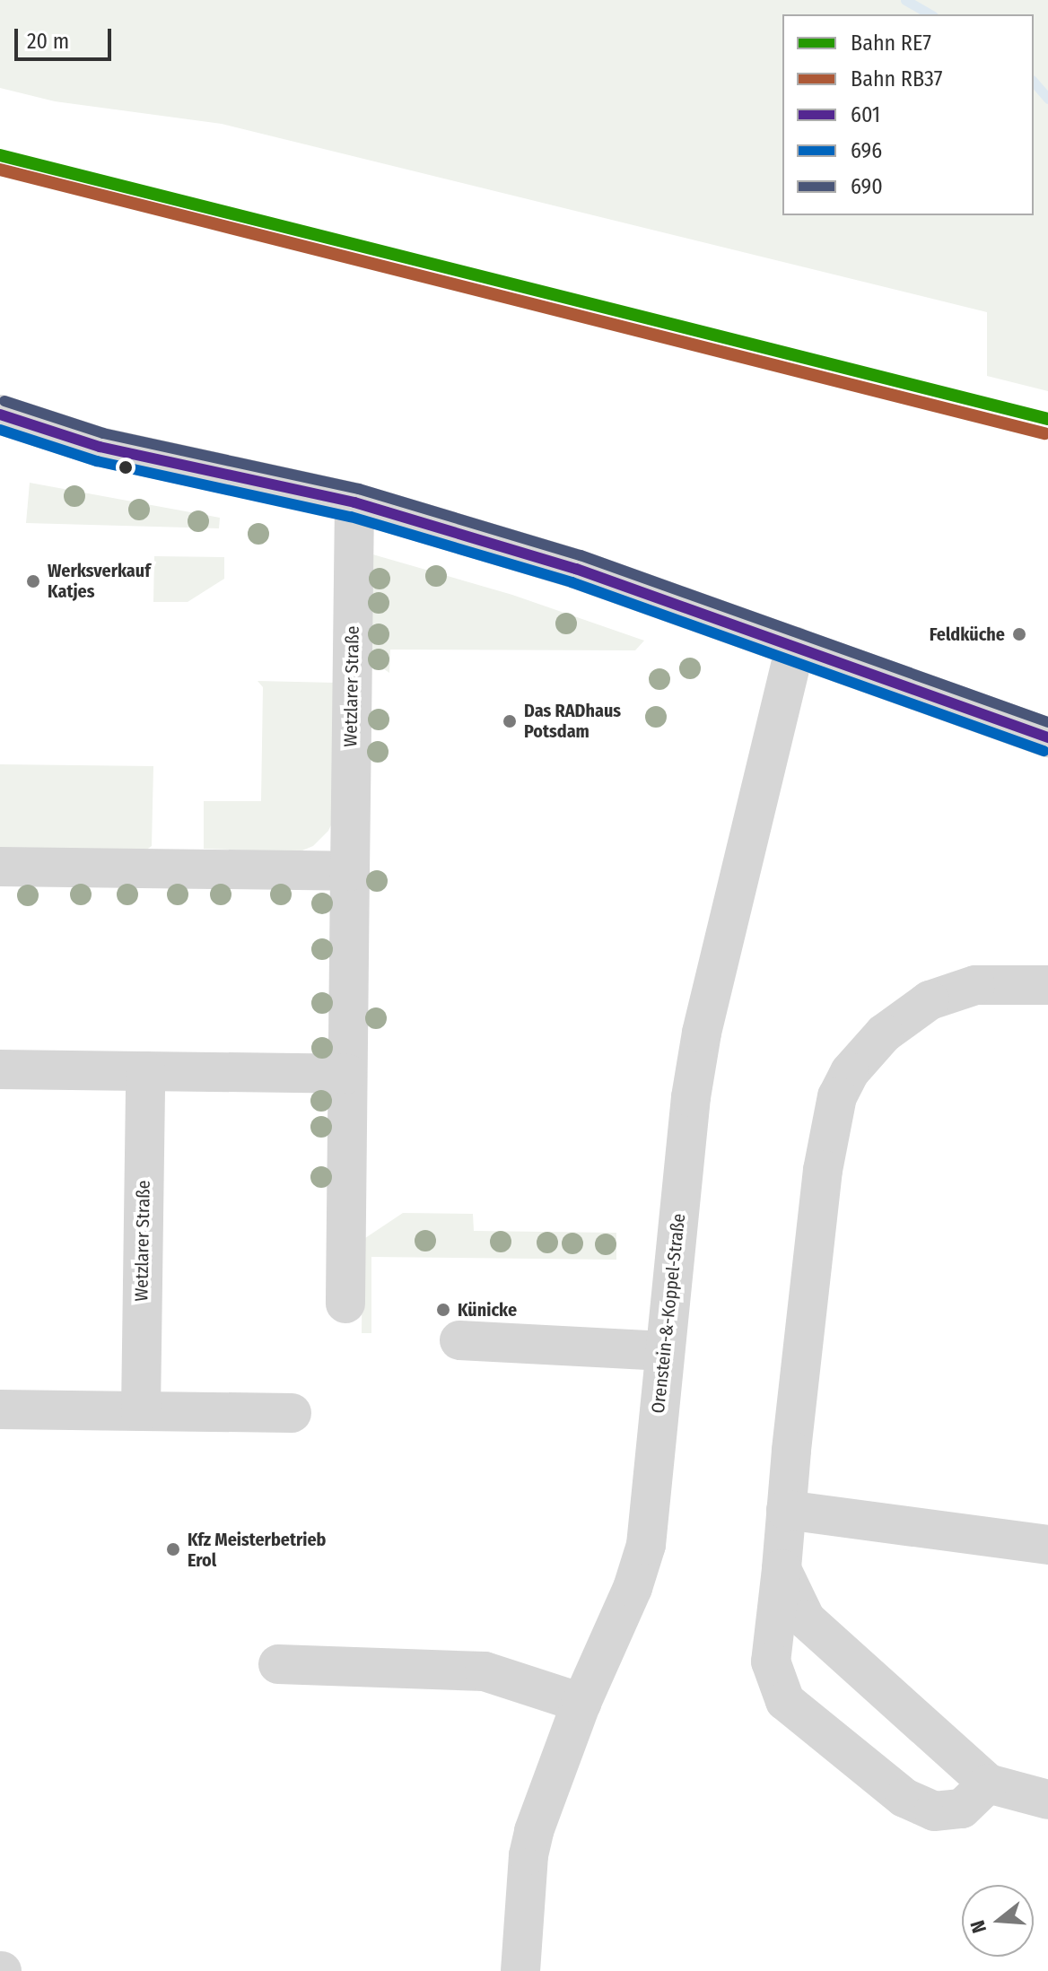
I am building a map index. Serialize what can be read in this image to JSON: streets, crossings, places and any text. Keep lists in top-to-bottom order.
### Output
{
  "streets": {
    "street": ["Wetzlarer Straße", "Orenstein-&-Koppel-Straße"]
  },
  "places": [
    "Werksverkauf Katjes",
    "Feldküche",
    "Das RADhaus Potsdam",
    "Künicke",
    "Kfz Meisterbetrieb Erol"
  ],
  "lines": [
    "rail line RE7",
    "rail line RB37",
    "transit line 690",
    "transit line 601",
    "transit line 696"
  ],
  "legend": [
    "Bahn RE7",
    "Bahn RB37",
    "601",
    "696",
    "690"
  ],
  "scale_bar": "20 m",
  "north": "left"
}
